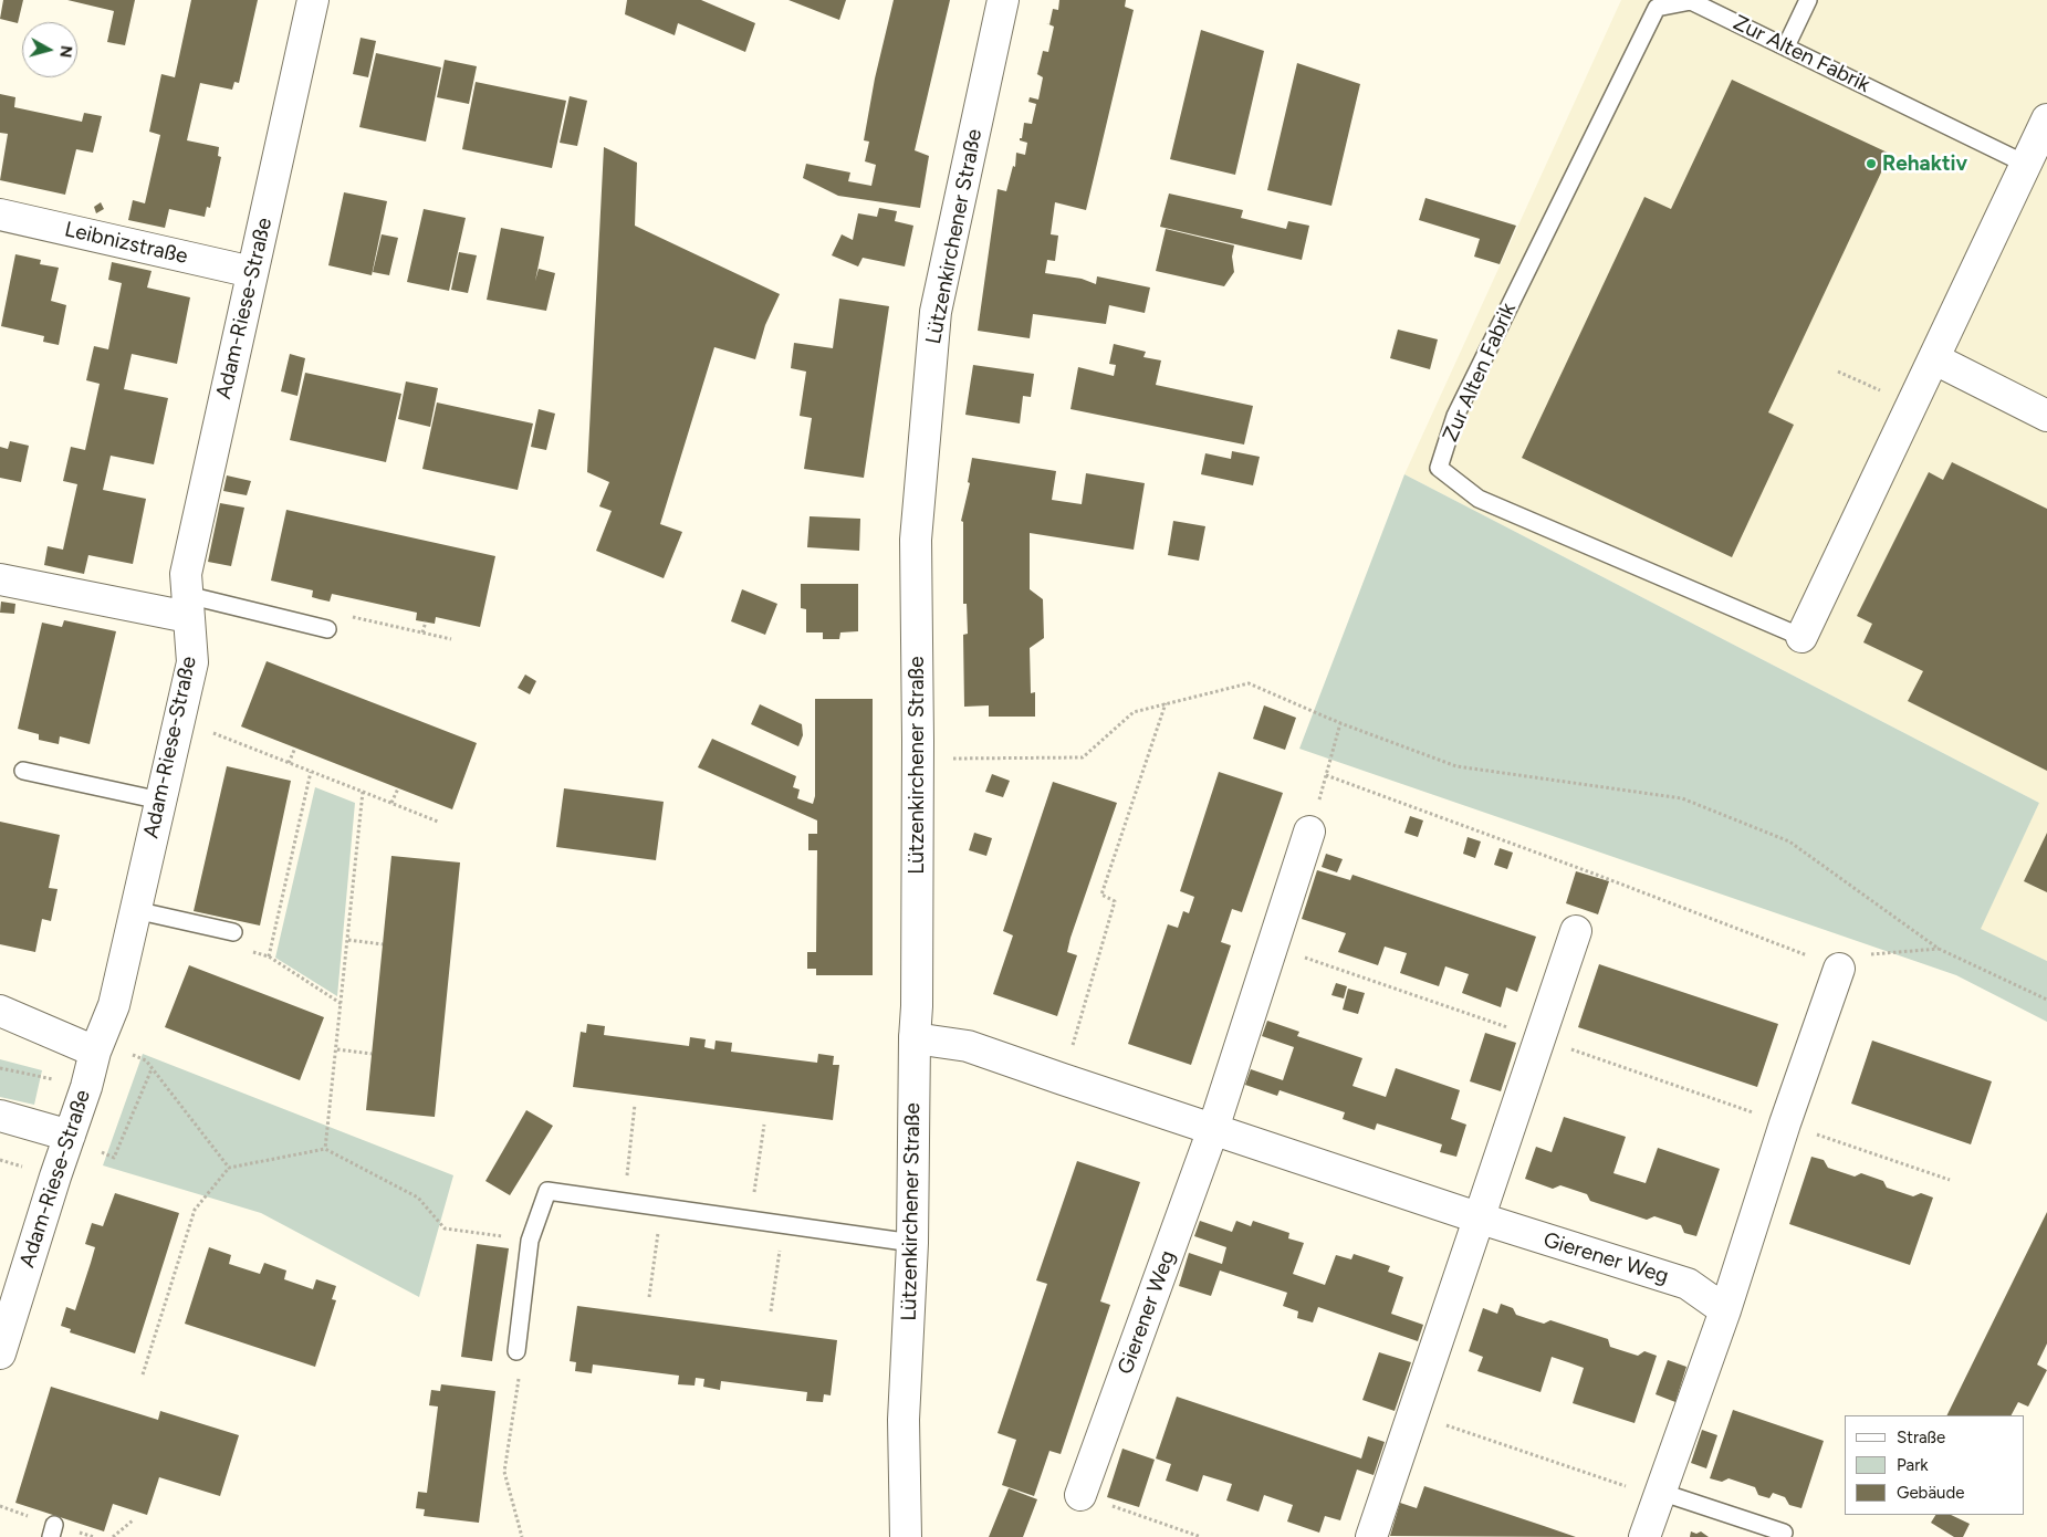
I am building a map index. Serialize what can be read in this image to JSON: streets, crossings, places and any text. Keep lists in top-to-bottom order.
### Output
{
  "streets": {
    "street": [
      "Zur Alten Fabrik",
      "Lützenkirchener Straße",
      "Leibnizstraße",
      "Adam-Riese-Straße",
      "Gierener Weg"
    ]
  },
  "crossings": [
    ["Lützenkirchener Straße", "Gierener Weg"],
    ["Leibnizstraße", "Adam-Riese-Straße"]
  ],
  "places": ["Rehaktiv"],
  "legend": ["Straße", "Park", "Gebäude"],
  "north": "right"
}
